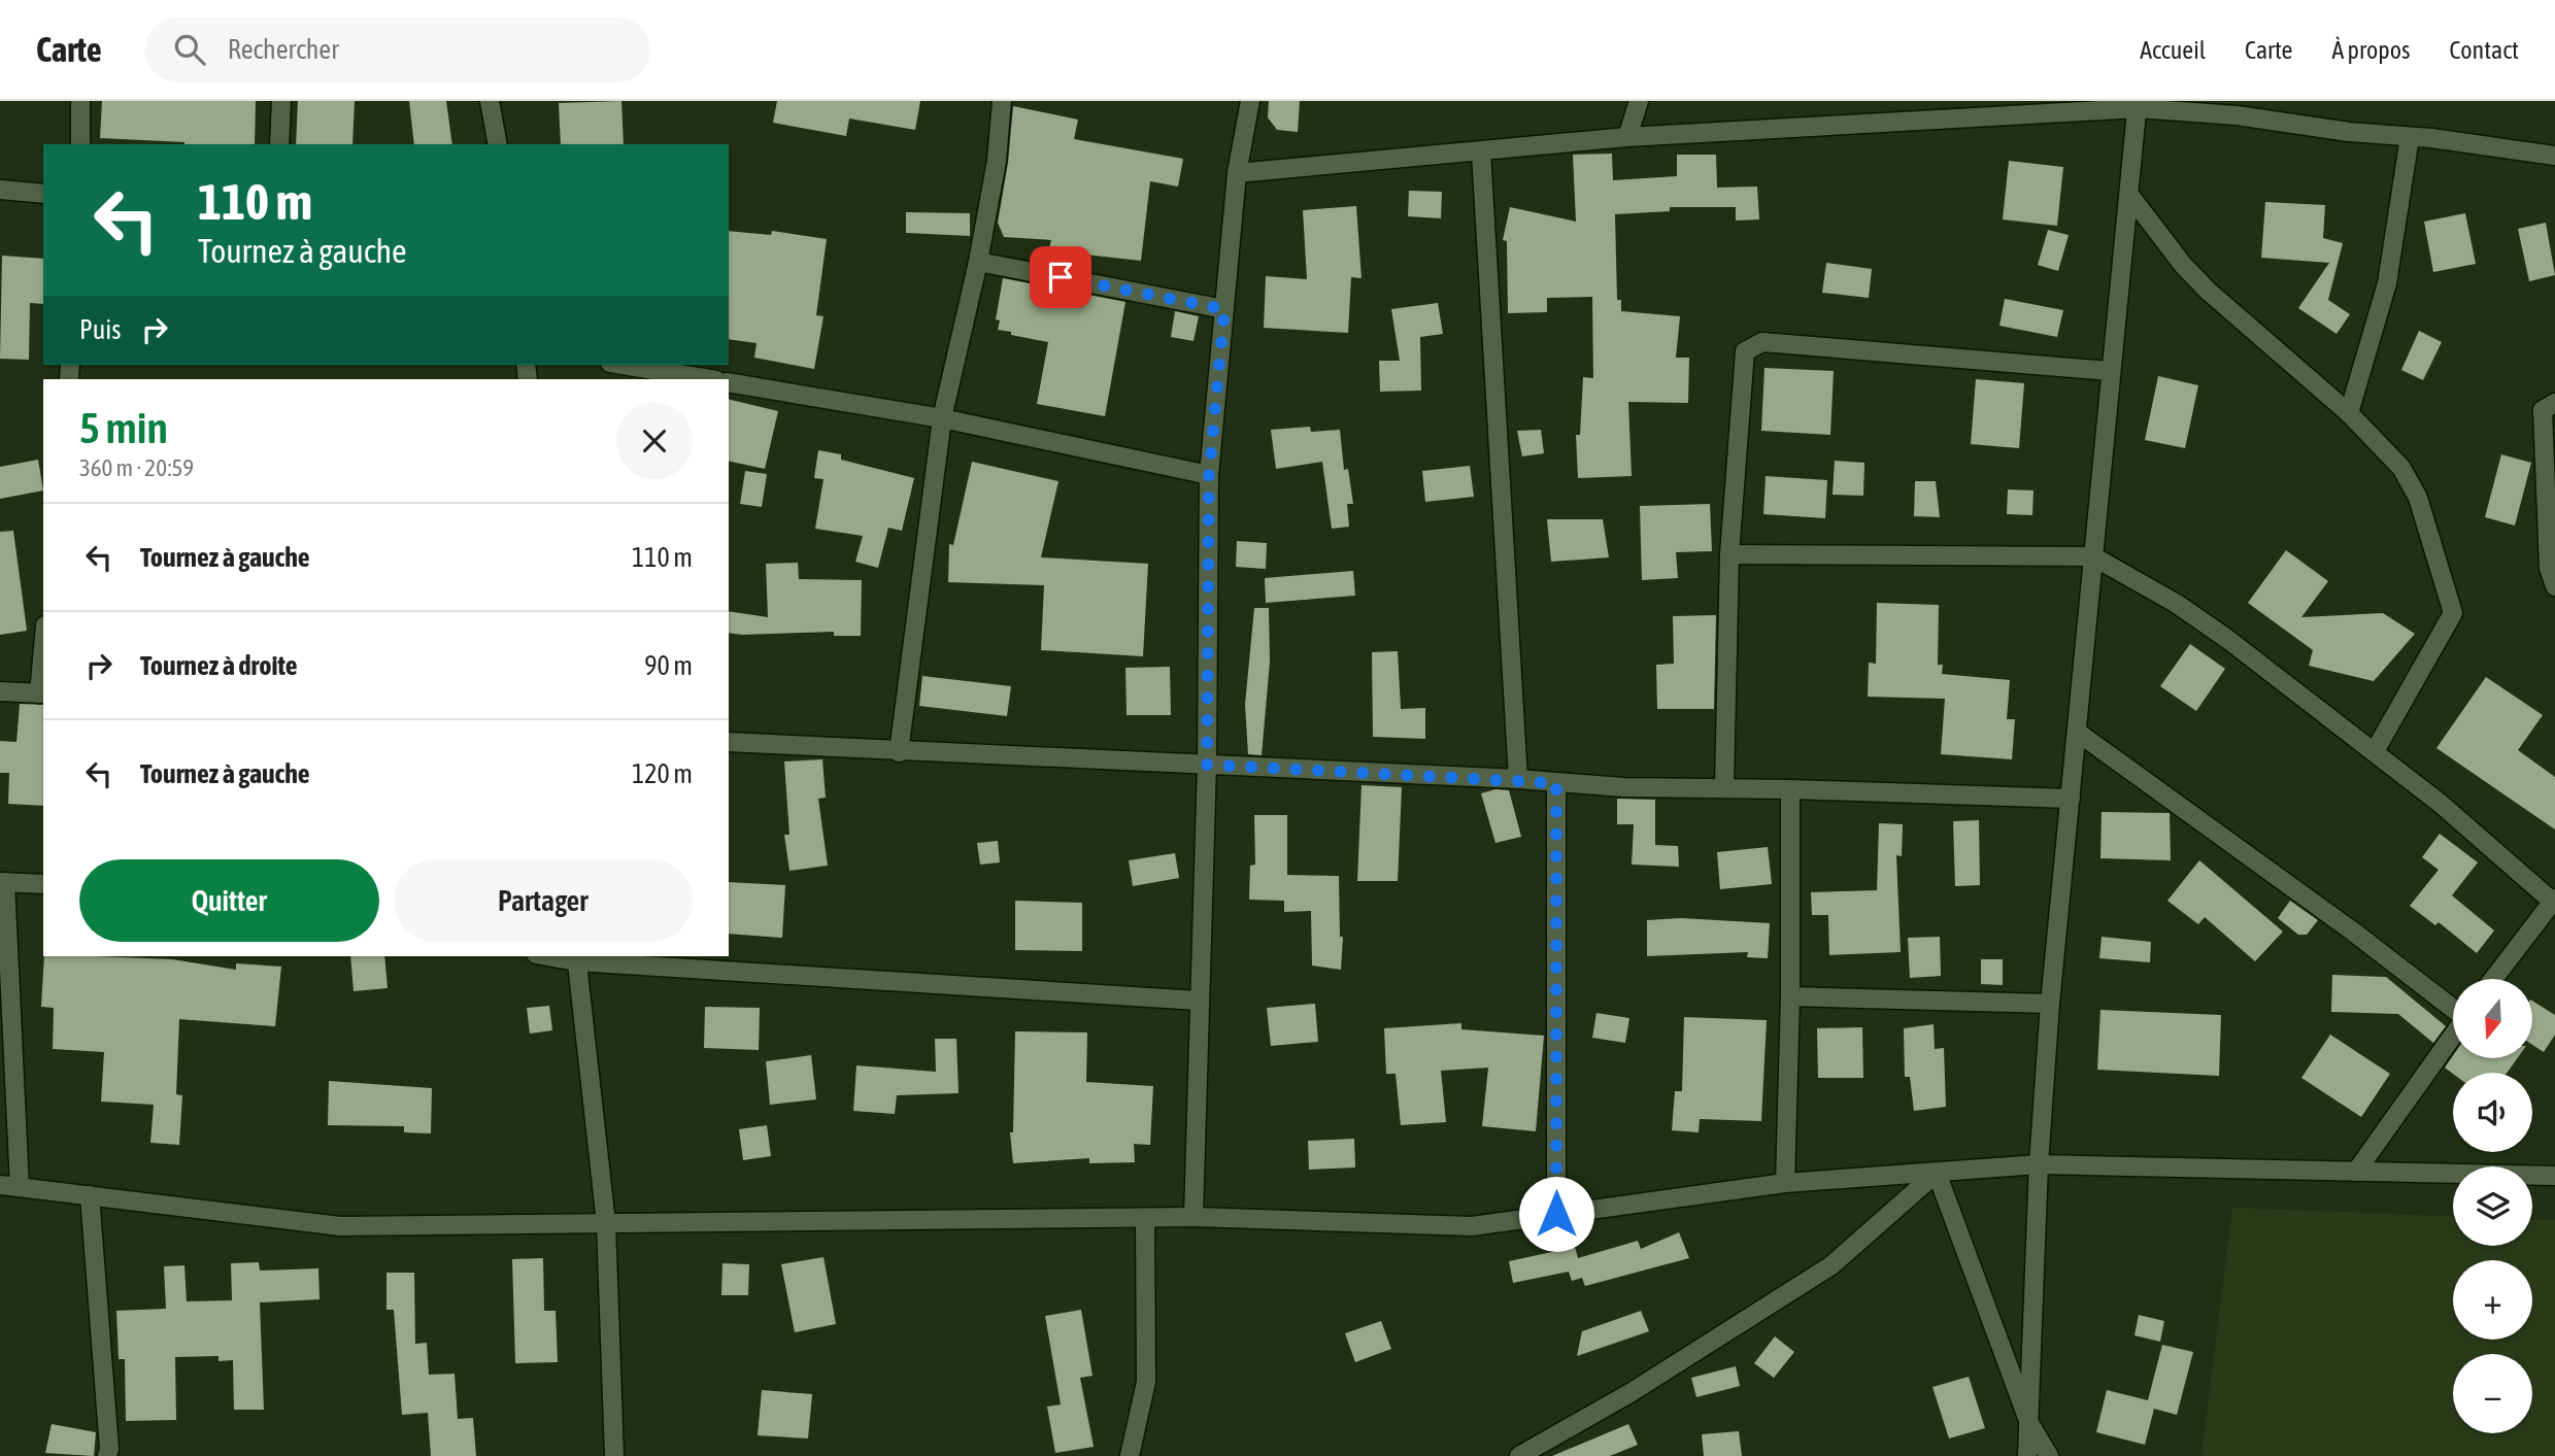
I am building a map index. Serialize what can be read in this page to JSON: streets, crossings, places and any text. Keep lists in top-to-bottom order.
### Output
{
  "north": "bottom",
  "page": {
    "header": "Carte",
    "search": "Rechercher",
    "nav": [
      "Accueil",
      "Carte",
      "À propos",
      "Contact"
    ],
    "turn": ["110 m", "Tournez à gauche"],
    "then": "Puis",
    "heading": ["5 min", "360 m · 20:59"],
    "list": [
      {
        "name": "Tournez à gauche",
        "value": "110 m"
      },
      {
        "name": "Tournez à droite",
        "value": "90 m"
      },
      {
        "name": "Tournez à gauche",
        "value": "120 m"
      }
    ],
    "buttons": ["Quitter", "Partager"],
    "map_buttons": ["+", "−"]
  }
}
